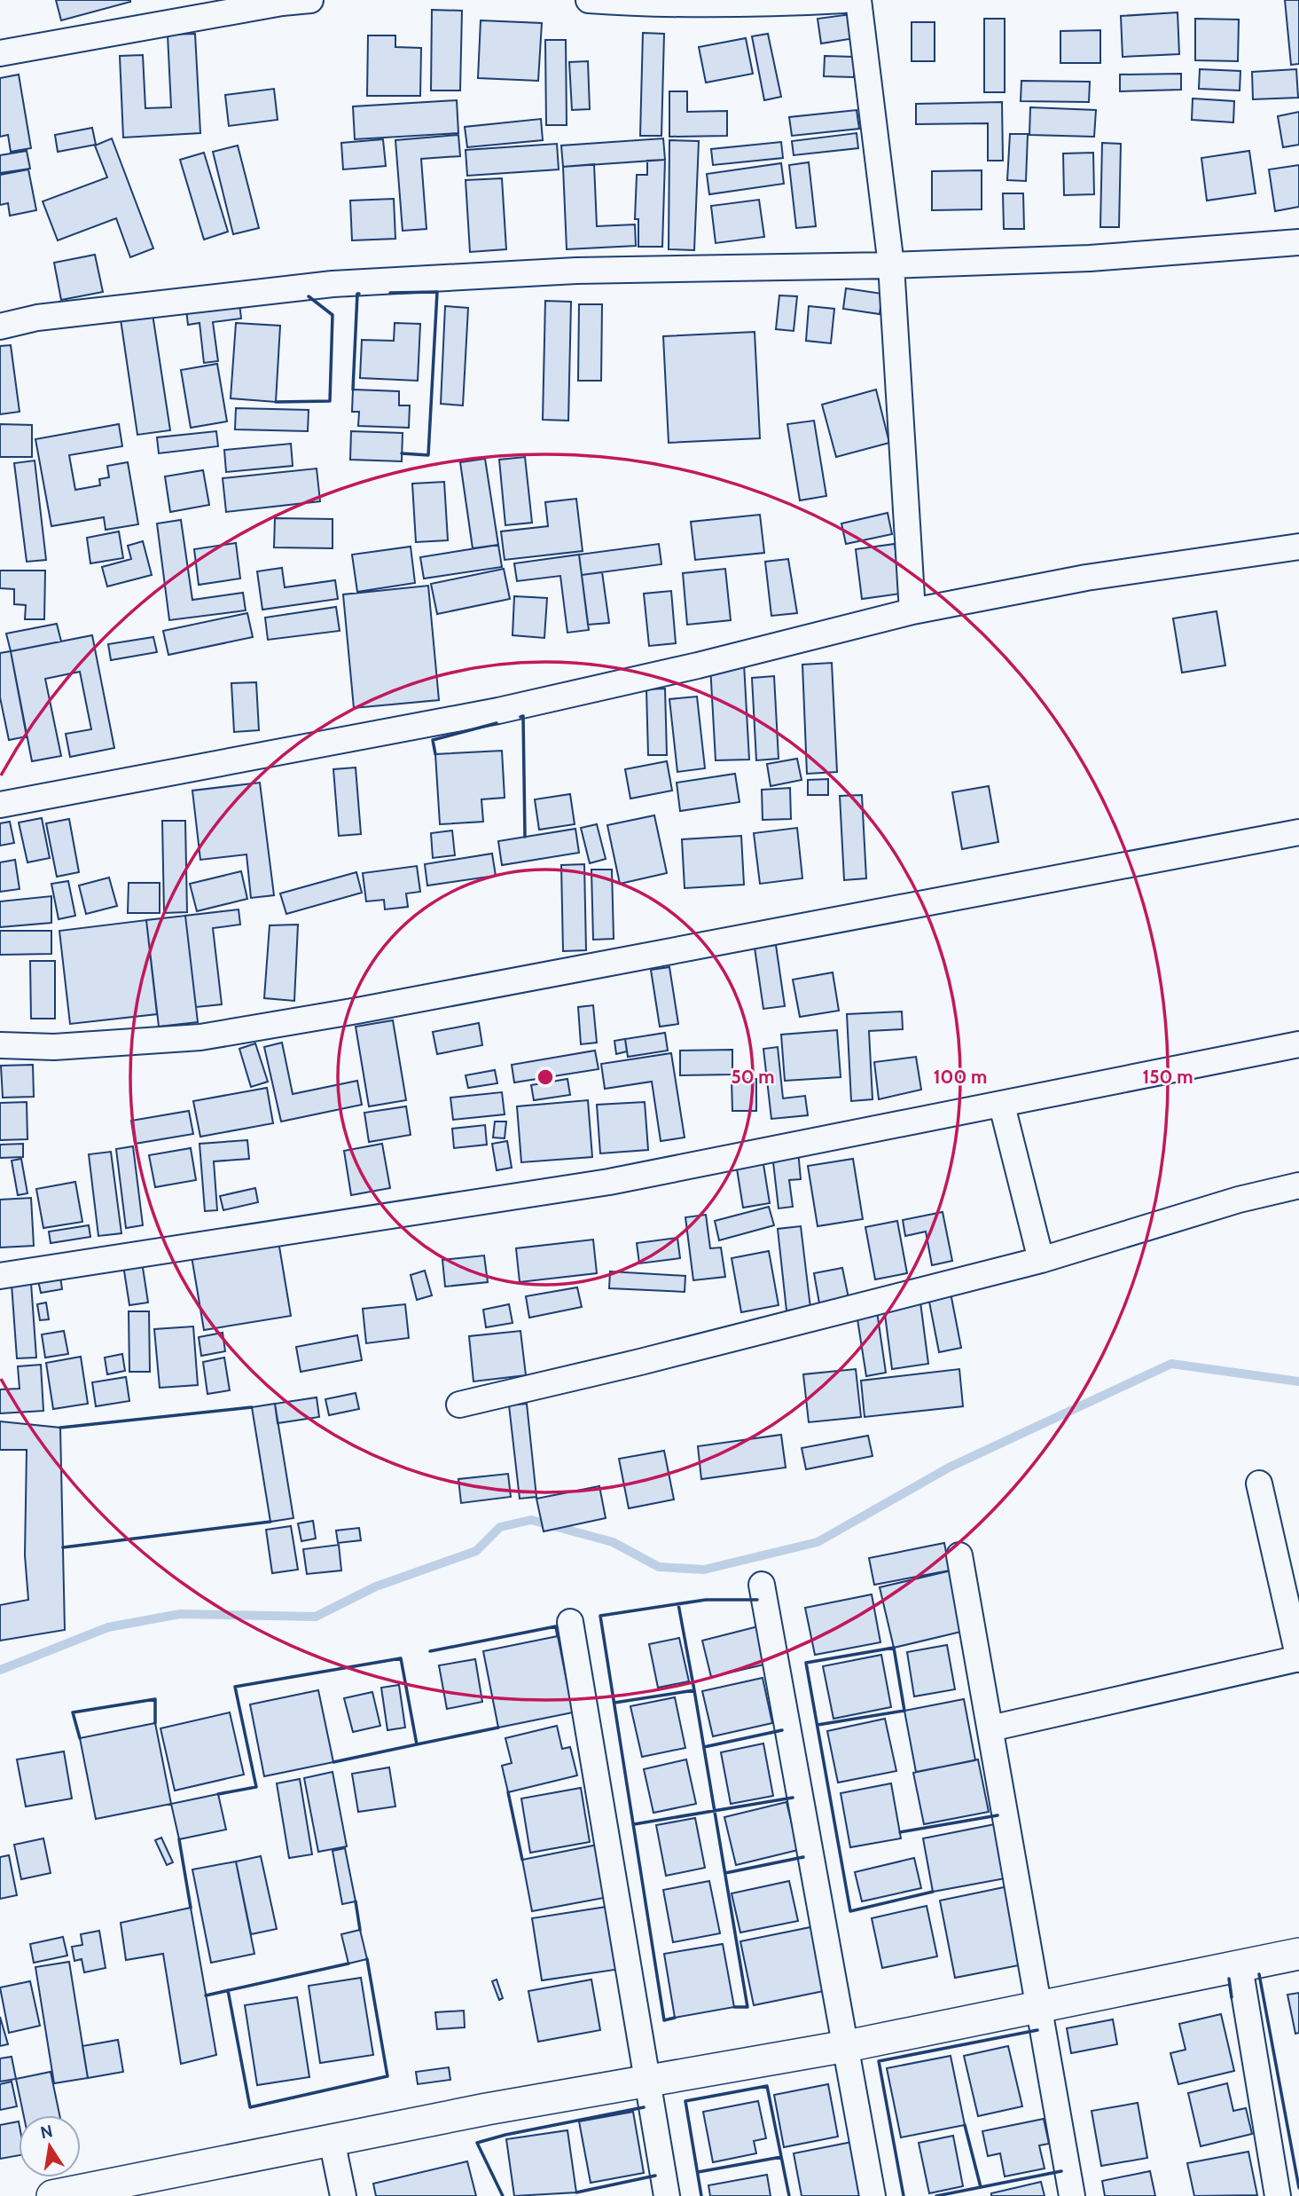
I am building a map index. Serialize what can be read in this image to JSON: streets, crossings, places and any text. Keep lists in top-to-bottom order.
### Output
{
  "north": "top",
  "rings": ["50 m", "100 m", "150 m"]
}
